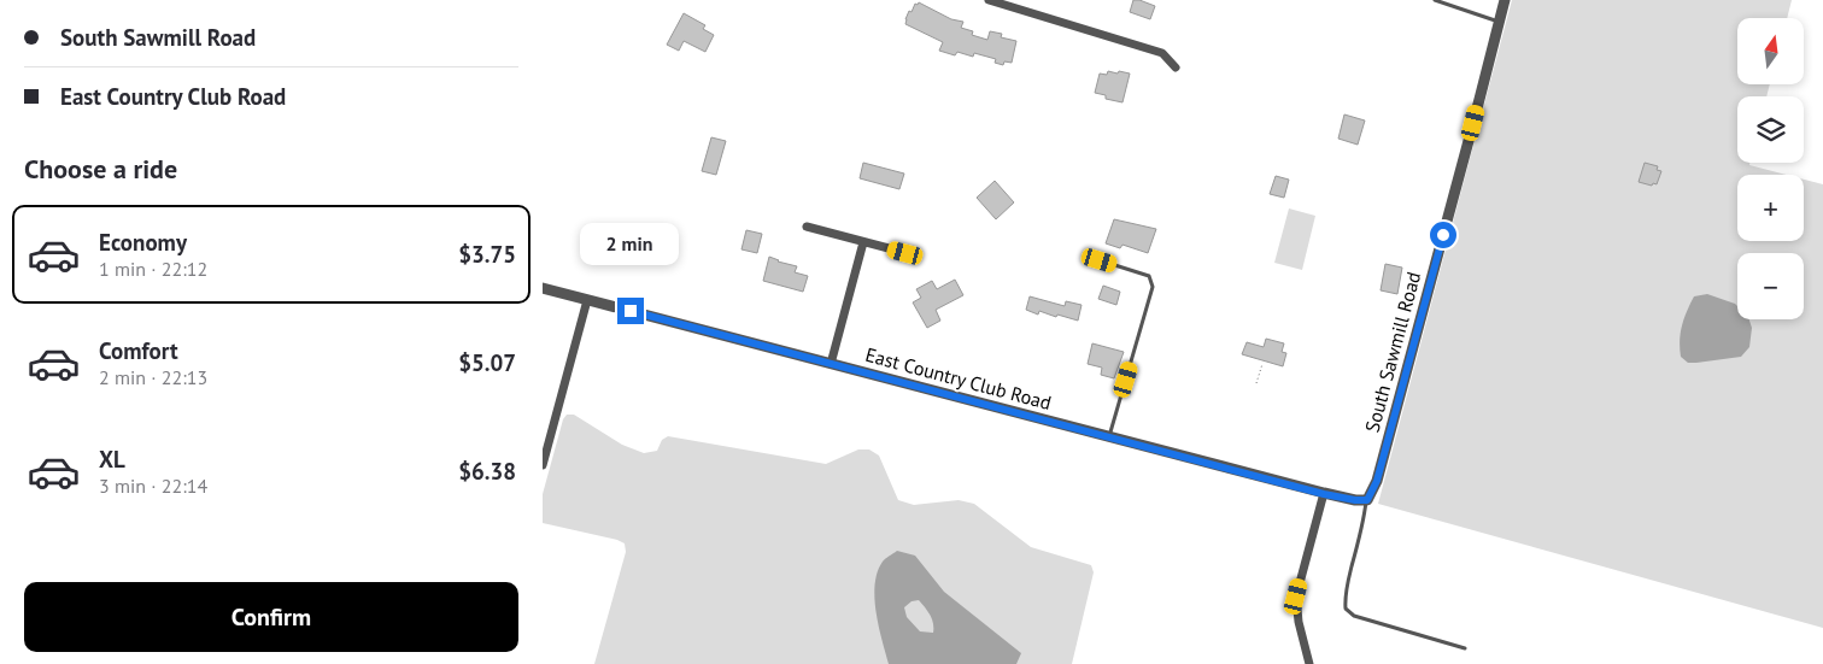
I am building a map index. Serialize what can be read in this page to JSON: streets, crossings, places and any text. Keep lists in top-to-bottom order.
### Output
{
  "streets": {
    "street": ["South Sawmill Road", "East Country Club Road"]
  },
  "crossings": [
    ["South Sawmill Road", "East Country Club Road"]
  ],
  "north": "top",
  "page": {
    "banner": ["South Sawmill Road", "East Country Club Road"],
    "map_buttons": ["+", "−"],
    "heading": "Choose a ride",
    "list": [
      {
        "name": "Economy",
        "note": "1 min · 22:12",
        "value": "$3.75"
      },
      {
        "name": "Comfort",
        "note": "2 min · 22:13",
        "value": "$5.07"
      },
      {
        "name": "XL",
        "note": "3 min · 22:14",
        "value": "$6.38"
      }
    ],
    "bubble": "2 min",
    "buttons": "Confirm"
  }
}
